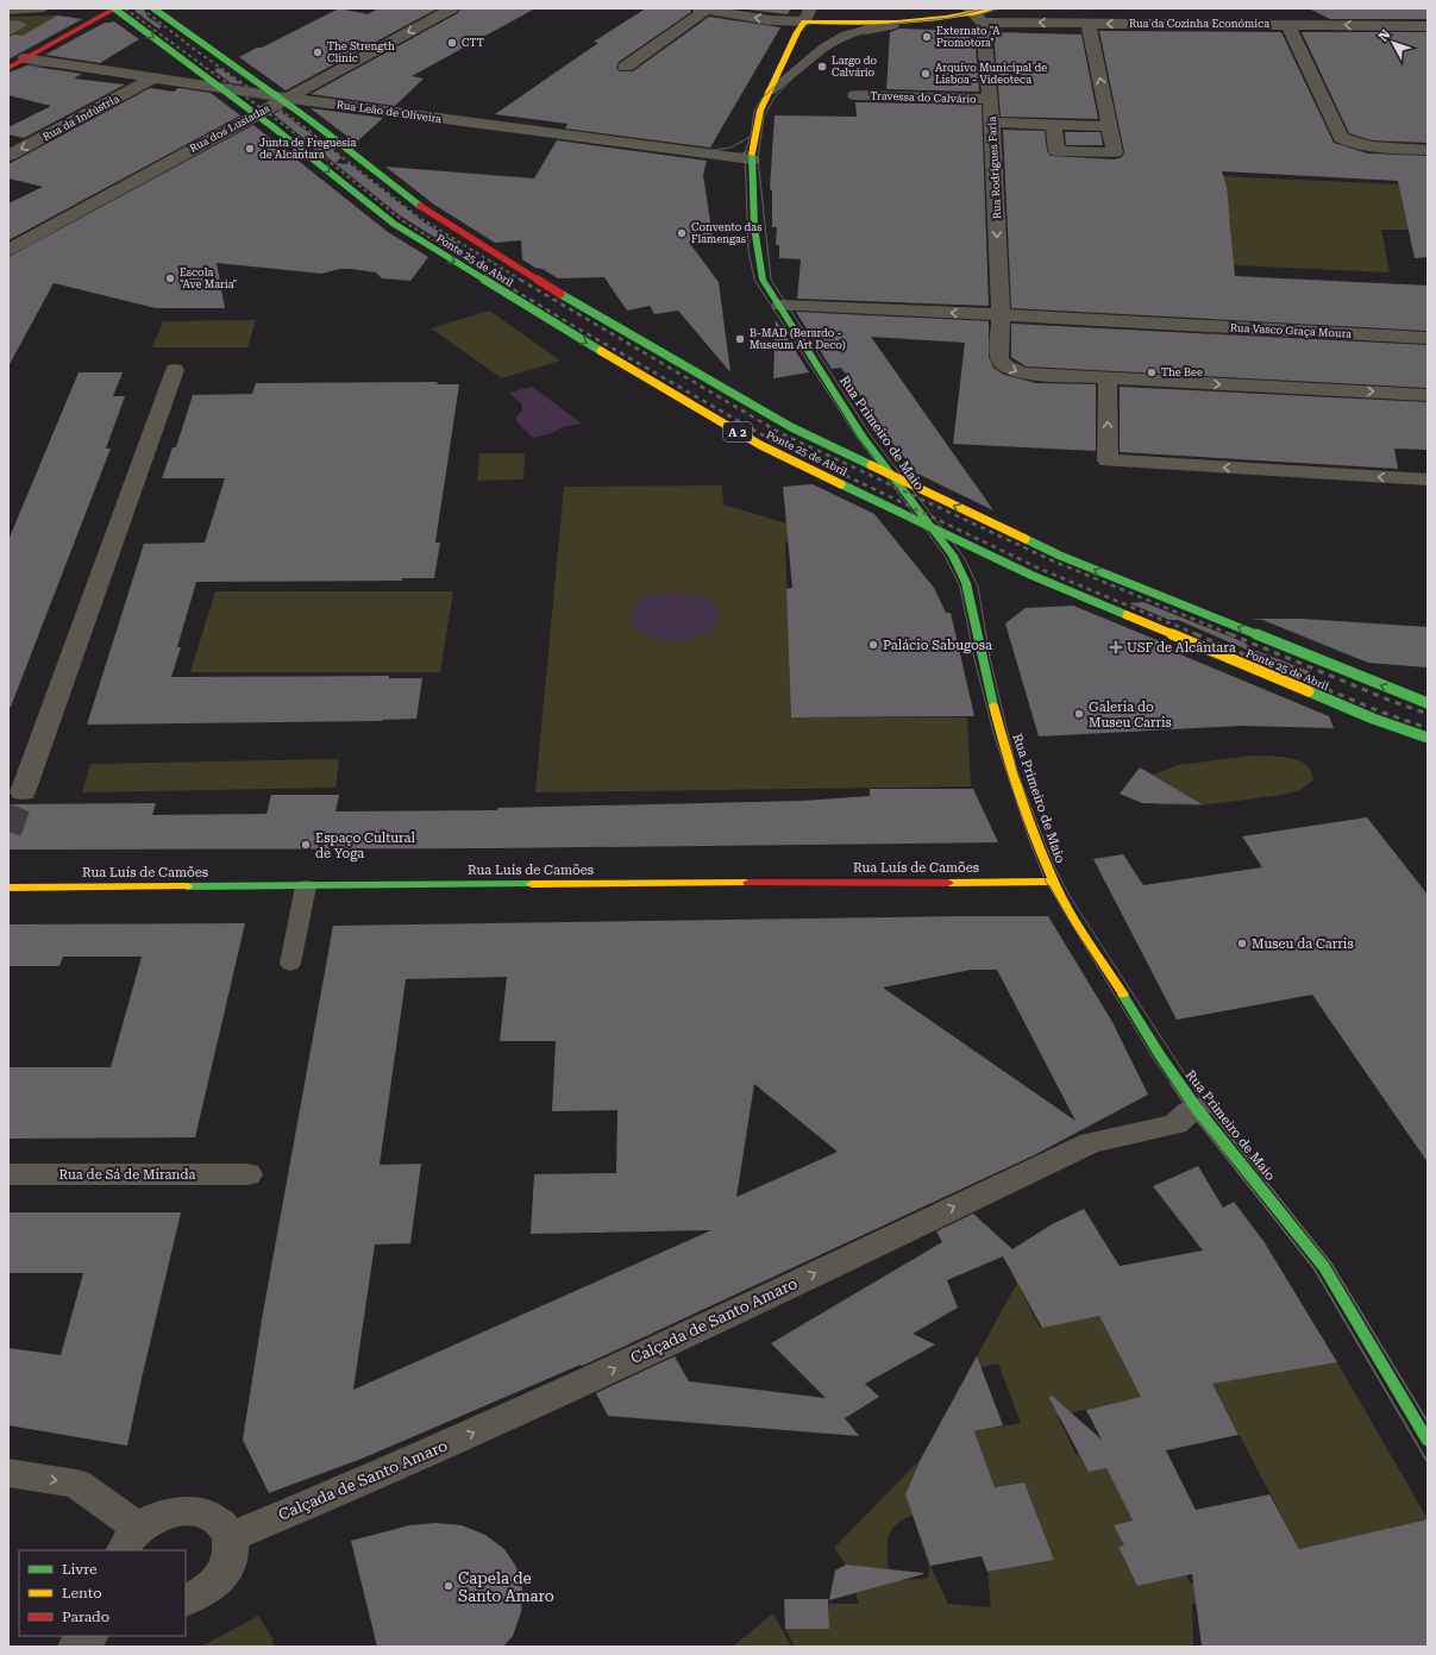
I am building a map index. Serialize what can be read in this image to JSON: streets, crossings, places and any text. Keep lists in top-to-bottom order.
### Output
{
  "streets": {
    "main road": [
      "Ponte 25 de Abril",
      "A 2",
      "Rua Primeiro de Maio",
      "Rua Luís de Camões"
    ],
    "street": [
      "Rua da Cozinha Económica",
      "Travessa do Calvário",
      "Rua Leão de Oliveira",
      "Rua da Indústria",
      "Rua dos Lusíadas",
      "Rua Rodrigues Faria",
      "Rua Vasco Graça Moura",
      "Rua de Sá de Miranda",
      "Calçada de Santo Amaro"
    ]
  },
  "crossings": [
    ["Rua da Cozinha Económica", "Rua Rodrigues Faria"],
    ["Travessa do Calvário", "Rua Rodrigues Faria"],
    ["Rua Leão de Oliveira", "Rua da Indústria"],
    ["Rua Leão de Oliveira", "Rua dos Lusíadas"],
    ["Rua Leão de Oliveira", "Rua Primeiro de Maio"],
    ["Rua Rodrigues Faria", "Rua Vasco Graça Moura"],
    ["Rua Primeiro de Maio", "Rua Luís de Camões"],
    ["Rua Primeiro de Maio", "Calçada de Santo Amaro"]
  ],
  "one_way": [
    "Rua da Cozinha Económica",
    "Rua da Indústria",
    "Rua dos Lusíadas",
    "Calçada de Santo Amaro"
  ],
  "places": {
    "other": [
      "Externato \"A Promotora\"",
      "CTT",
      "The Strength Clinic",
      "Largo do Calvário",
      "Arquivo Municipal de Lisboa - Videoteca",
      "Junta de Freguesia de Alcântara",
      "Convento das Flamengas",
      "Escola \"Ave Maria\"",
      "B-MAD (Berardo - Museum Art Deco)",
      "The Bee",
      "Palácio Sabugosa",
      "Galeria do Museu Carris",
      "Espaço Cultural de Yoga",
      "Museu da Carris",
      "Capela de Santo Amaro"
    ],
    "health": ["USF de Alcântara"]
  },
  "legend": ["Livre", "Lento", "Parado"],
  "north": "top left"
}
